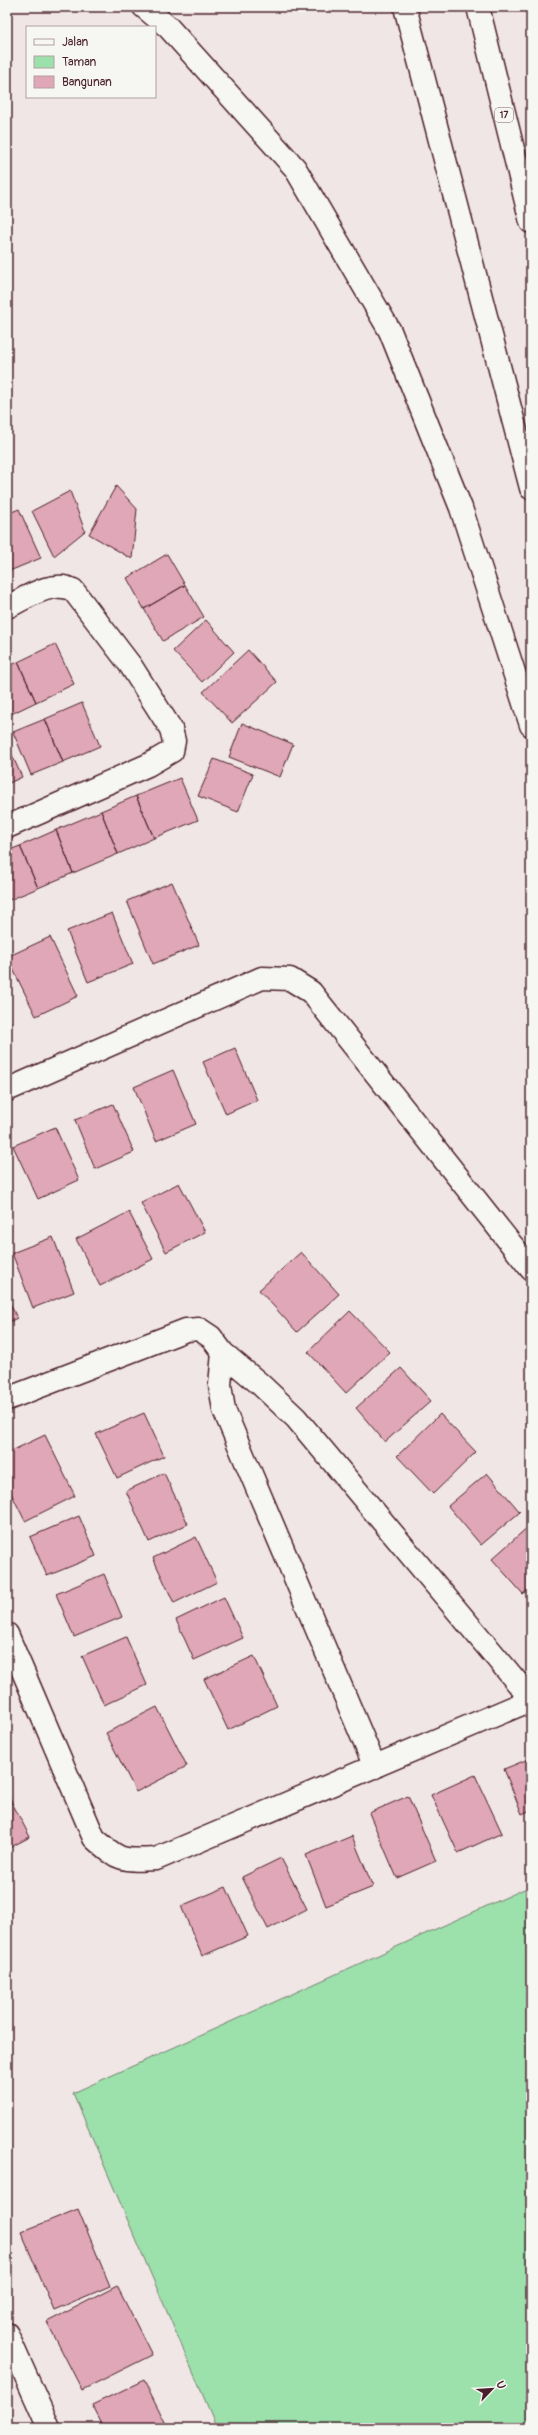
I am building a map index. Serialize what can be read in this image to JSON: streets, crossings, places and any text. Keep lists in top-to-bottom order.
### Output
{
  "streets": {
    "main road": ["17"]
  },
  "legend": ["Jalan", "Taman", "Bangunan"],
  "north": "top right"
}
